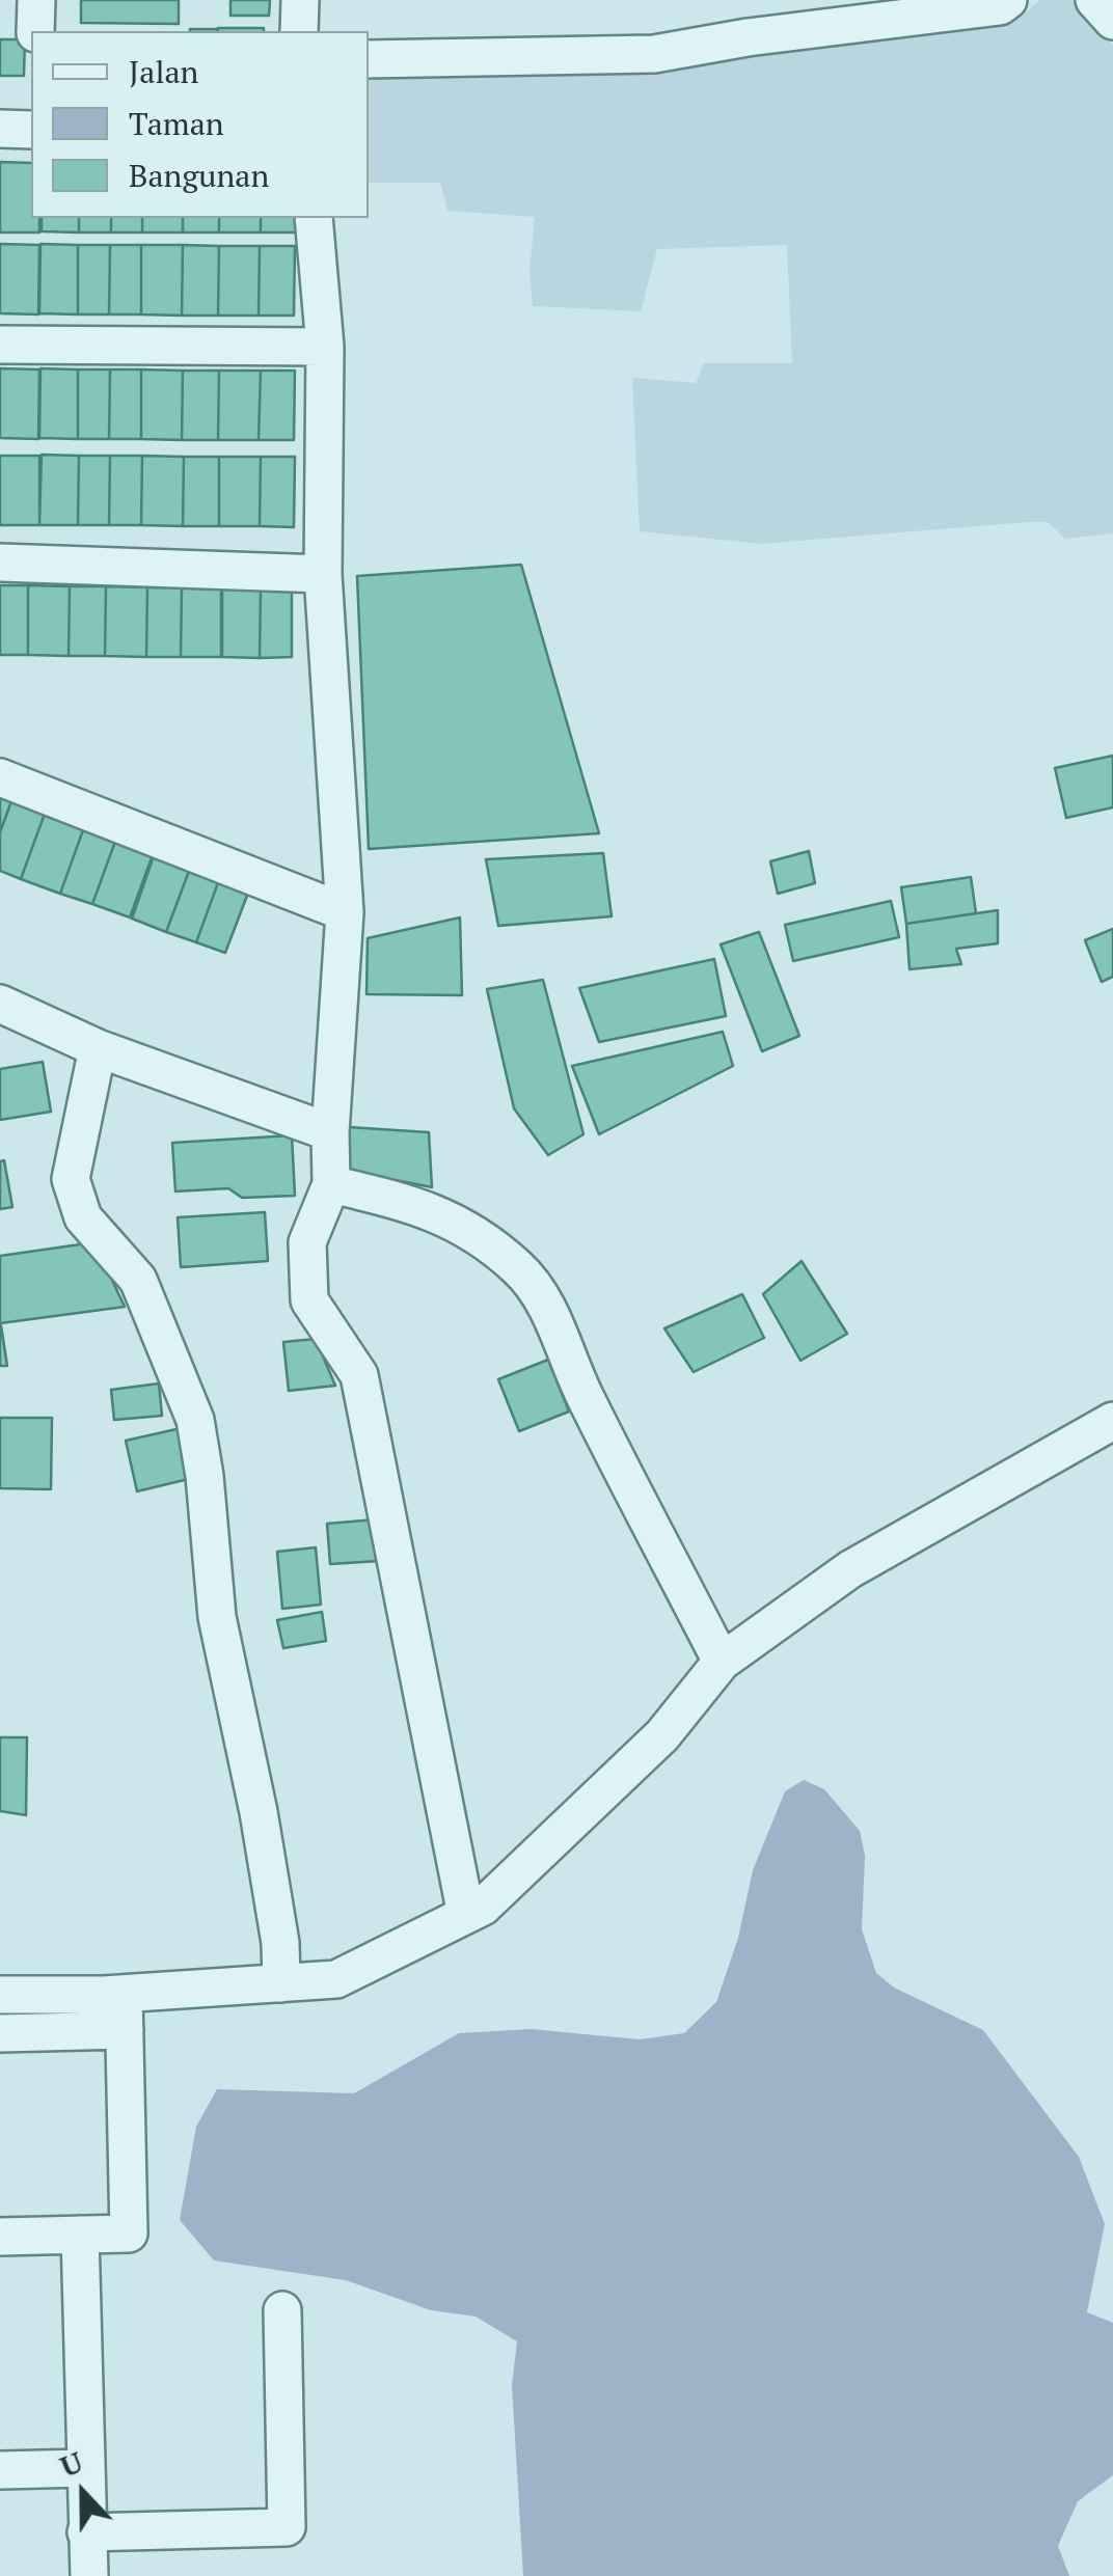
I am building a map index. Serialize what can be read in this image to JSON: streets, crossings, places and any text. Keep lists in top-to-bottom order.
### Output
{
  "legend": ["Jalan", "Taman", "Bangunan"],
  "north": "top"
}
